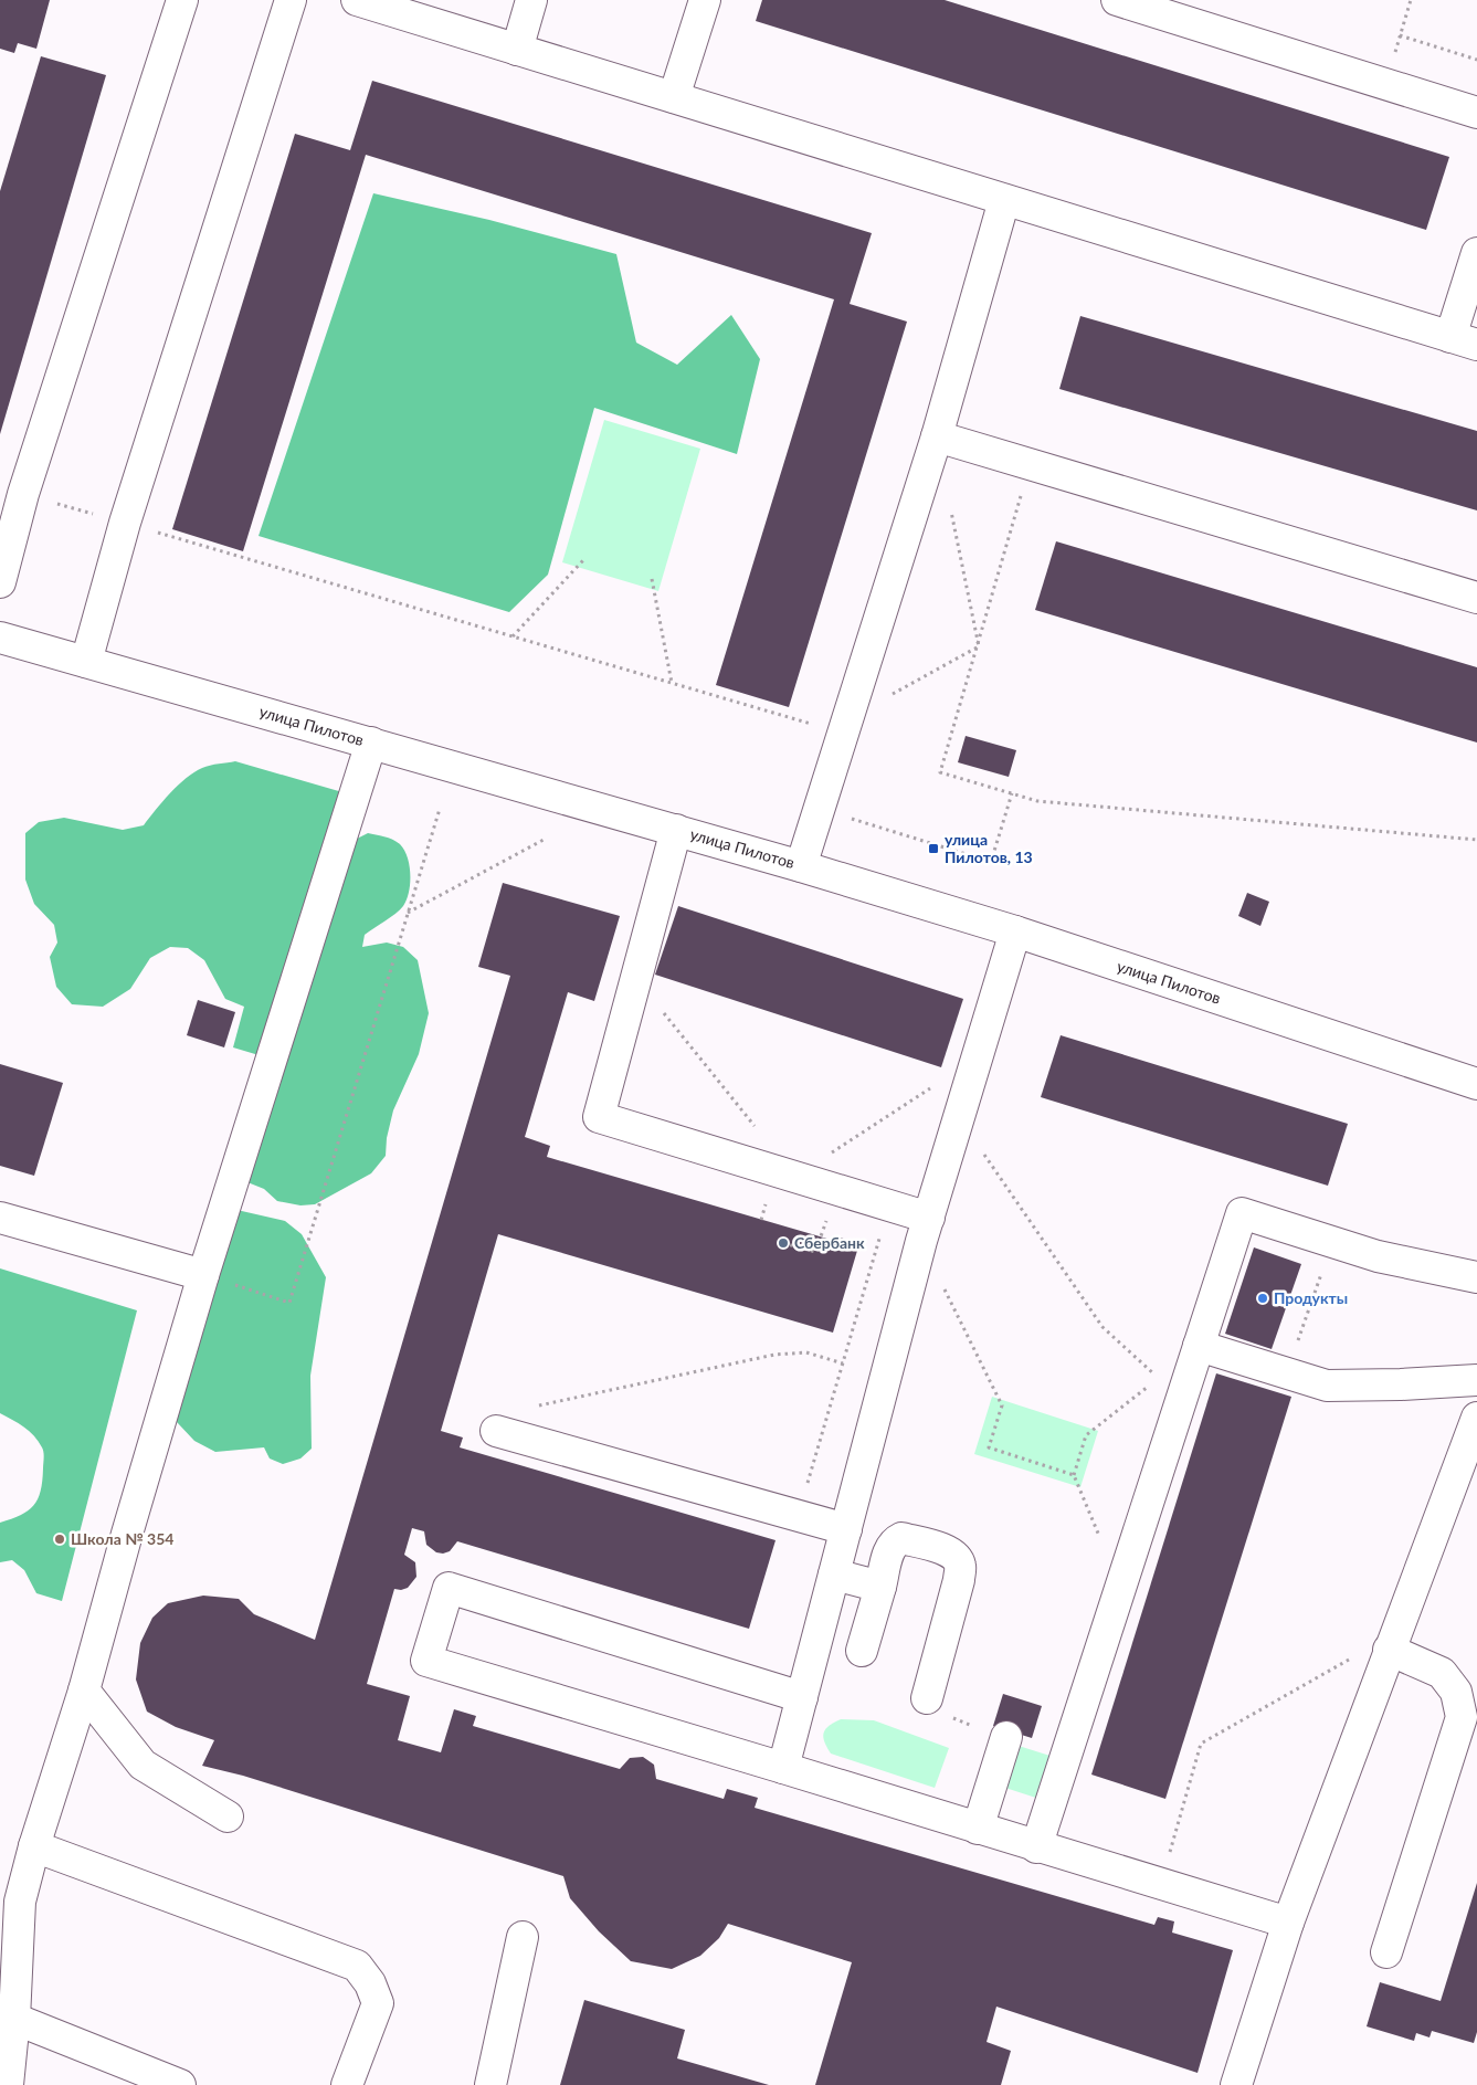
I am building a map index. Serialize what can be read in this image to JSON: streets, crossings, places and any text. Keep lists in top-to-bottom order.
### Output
{
  "streets": {
    "street": ["улица Пилотов"]
  },
  "places": {
    "transit": ["улица Пилотов, 13"],
    "other": ["Сбербанк", "Продукты", "Школа № 354"]
  }
}
